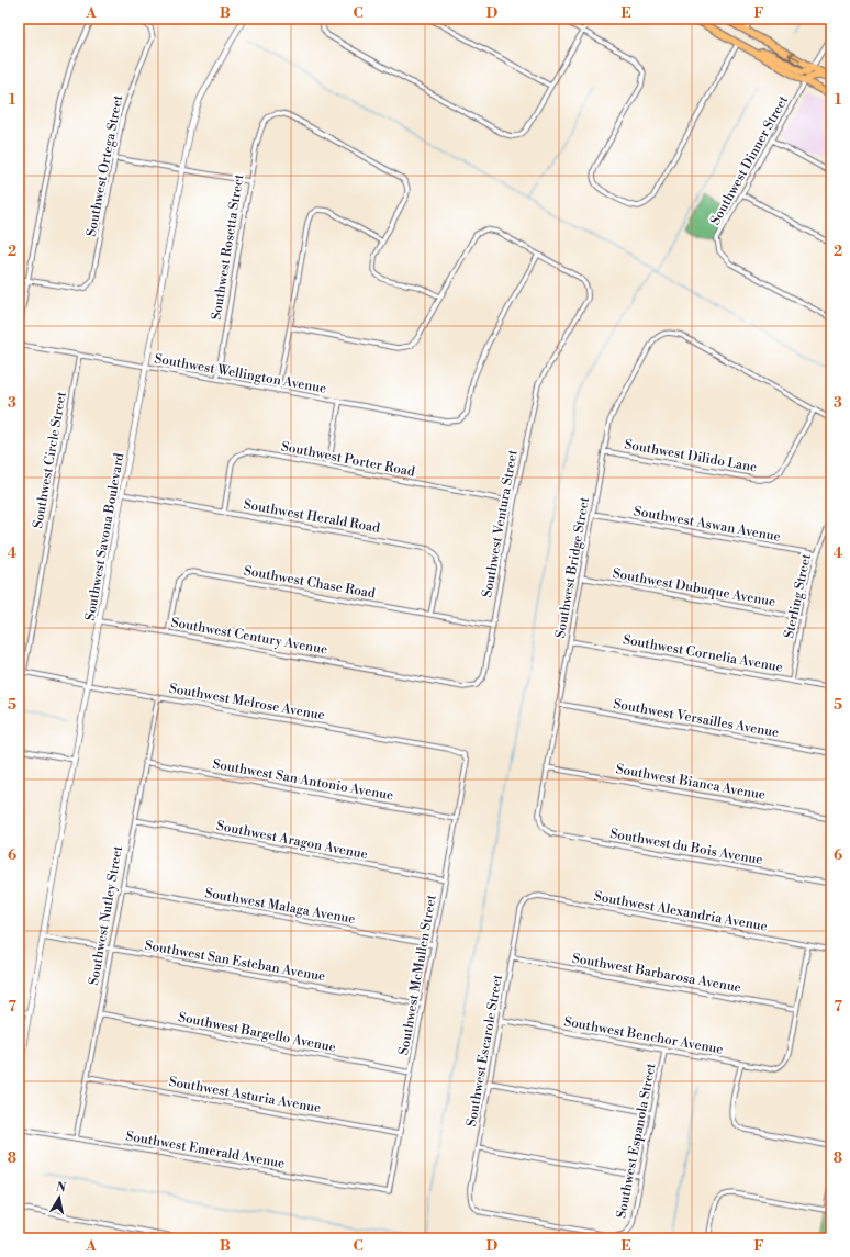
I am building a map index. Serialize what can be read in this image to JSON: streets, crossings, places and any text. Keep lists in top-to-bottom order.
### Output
{
  "streets": {
    "street": [
      "Southwest Dinner Street",
      "Southwest Ortega Street",
      "Southwest Rosetta Street",
      "Southwest Wellington Avenue",
      "Southwest Dilido Lane",
      "Southwest Porter Road",
      "Southwest Circle Street",
      "Southwest Herald Road",
      "Southwest Ventura Street",
      "Southwest Aswan Avenue",
      "Southwest Savona Boulevard",
      "Southwest Bridge Street",
      "Southwest Chase Road",
      "Southwest Dubuque Avenue",
      "Sterling Street",
      "Southwest Century Avenue",
      "Southwest Cornelia Avenue",
      "Southwest Melrose Avenue",
      "Southwest Versailles Avenue",
      "Southwest San Antonio Avenue",
      "Southwest Bianca Avenue",
      "Southwest Aragon Avenue",
      "Southwest du Bois Avenue",
      "Southwest Malaga Avenue",
      "Southwest Alexandria Avenue",
      "Southwest Nutley Street",
      "Southwest San Esteban Avenue",
      "Southwest Barbarosa Avenue",
      "Southwest McMullen Street",
      "Southwest Bargello Avenue",
      "Southwest Benchor Avenue",
      "Southwest Escarole Street",
      "Southwest Asturia Avenue",
      "Southwest Espanola Street",
      "Southwest Emerald Avenue"
    ]
  },
  "crossings": [
    ["Southwest Rosetta Street", "Southwest Wellington Avenue"],
    ["Southwest Wellington Avenue", "Southwest Circle Street"],
    ["Southwest Wellington Avenue", "Southwest Ventura Street"],
    ["Southwest Wellington Avenue", "Southwest Savona Boulevard"],
    ["Southwest Dilido Lane", "Southwest Bridge Street"],
    ["Southwest Porter Road", "Southwest Herald Road"],
    ["Southwest Porter Road", "Southwest Ventura Street"],
    ["Southwest Circle Street", "Southwest Melrose Avenue"],
    ["Southwest Herald Road", "Southwest Savona Boulevard"],
    ["Southwest Herald Road", "Southwest Chase Road"],
    ["Southwest Ventura Street", "Southwest Chase Road"],
    ["Southwest Ventura Street", "Southwest Century Avenue"],
    ["Southwest Aswan Avenue", "Southwest Bridge Street"],
    ["Southwest Aswan Avenue", "Sterling Street"],
    ["Southwest Savona Boulevard", "Southwest Century Avenue"],
    ["Southwest Savona Boulevard", "Southwest Melrose Avenue"],
    ["Southwest Savona Boulevard", "Southwest San Esteban Avenue"],
    ["Southwest Bridge Street", "Southwest Dubuque Avenue"],
    ["Southwest Bridge Street", "Southwest Cornelia Avenue"],
    ["Southwest Bridge Street", "Southwest Versailles Avenue"],
    ["Southwest Bridge Street", "Southwest Bianca Avenue"],
    ["Southwest Bridge Street", "Southwest du Bois Avenue"],
    ["Southwest Chase Road", "Southwest Century Avenue"],
    ["Southwest Dubuque Avenue", "Sterling Street"],
    ["Sterling Street", "Southwest Cornelia Avenue"],
    ["Southwest Melrose Avenue", "Southwest Nutley Street"],
    ["Southwest Melrose Avenue", "Southwest McMullen Street"],
    ["Southwest San Antonio Avenue", "Southwest Nutley Street"],
    ["Southwest San Antonio Avenue", "Southwest McMullen Street"],
    ["Southwest Aragon Avenue", "Southwest Nutley Street"],
    ["Southwest Aragon Avenue", "Southwest McMullen Street"],
    ["Southwest Malaga Avenue", "Southwest Nutley Street"],
    ["Southwest Malaga Avenue", "Southwest McMullen Street"],
    ["Southwest Alexandria Avenue", "Southwest Escarole Street"],
    ["Southwest Nutley Street", "Southwest San Esteban Avenue"],
    ["Southwest Nutley Street", "Southwest Bargello Avenue"],
    ["Southwest Nutley Street", "Southwest Asturia Avenue"],
    ["Southwest Nutley Street", "Southwest Emerald Avenue"],
    ["Southwest San Esteban Avenue", "Southwest McMullen Street"],
    ["Southwest Barbarosa Avenue", "Southwest Benchor Avenue"],
    ["Southwest Barbarosa Avenue", "Southwest Escarole Street"],
    ["Southwest McMullen Street", "Southwest Bargello Avenue"],
    ["Southwest McMullen Street", "Southwest Asturia Avenue"],
    ["Southwest McMullen Street", "Southwest Emerald Avenue"],
    ["Southwest Benchor Avenue", "Southwest Escarole Street"],
    ["Southwest Benchor Avenue", "Southwest Espanola Street"],
    ["Southwest Escarole Street", "Southwest Espanola Street"]
  ],
  "north": "top",
  "grid": {
    "columns": [
      "A",
      "B",
      "C",
      "D",
      "E",
      "F"
    ],
    "rows": [
      "1",
      "2",
      "3",
      "4",
      "5",
      "6",
      "7",
      "8"
    ]
  }
}
